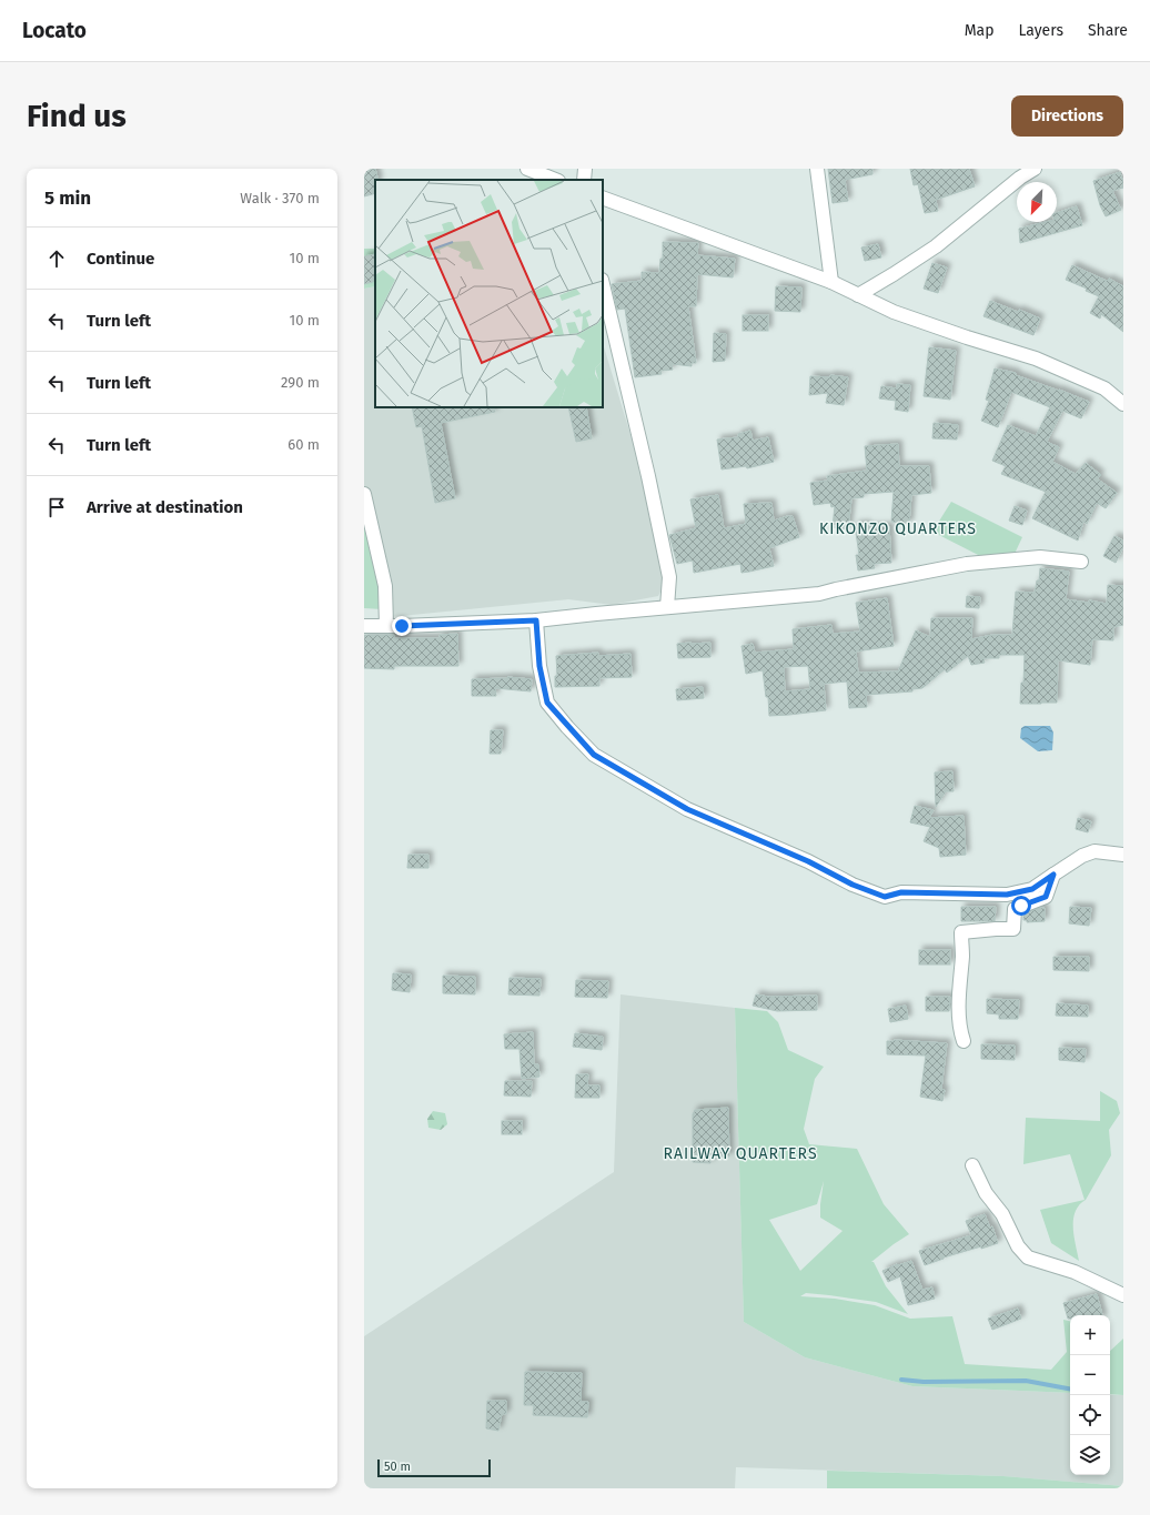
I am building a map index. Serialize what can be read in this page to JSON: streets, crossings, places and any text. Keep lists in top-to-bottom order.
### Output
{
  "districts": ["KIKONZO QUARTERS", "RAILWAY QUARTERS"],
  "scale_bar": "50 m",
  "north": "bottom left",
  "page": {
    "header": "Locato",
    "nav": ["Map", "Layers", "Share"],
    "buttons": "Directions",
    "title": "Find us",
    "heading": ["5 min", "Walk · 370 m"],
    "list": [
      ["Continue", "10 m"],
      ["Turn left", "10 m"],
      ["Turn left", "290 m"],
      ["Turn left", "60 m"],
      "Arrive at destination"
    ],
    "map_buttons": ["+", "−"],
    "scale": "50 m"
  }
}
